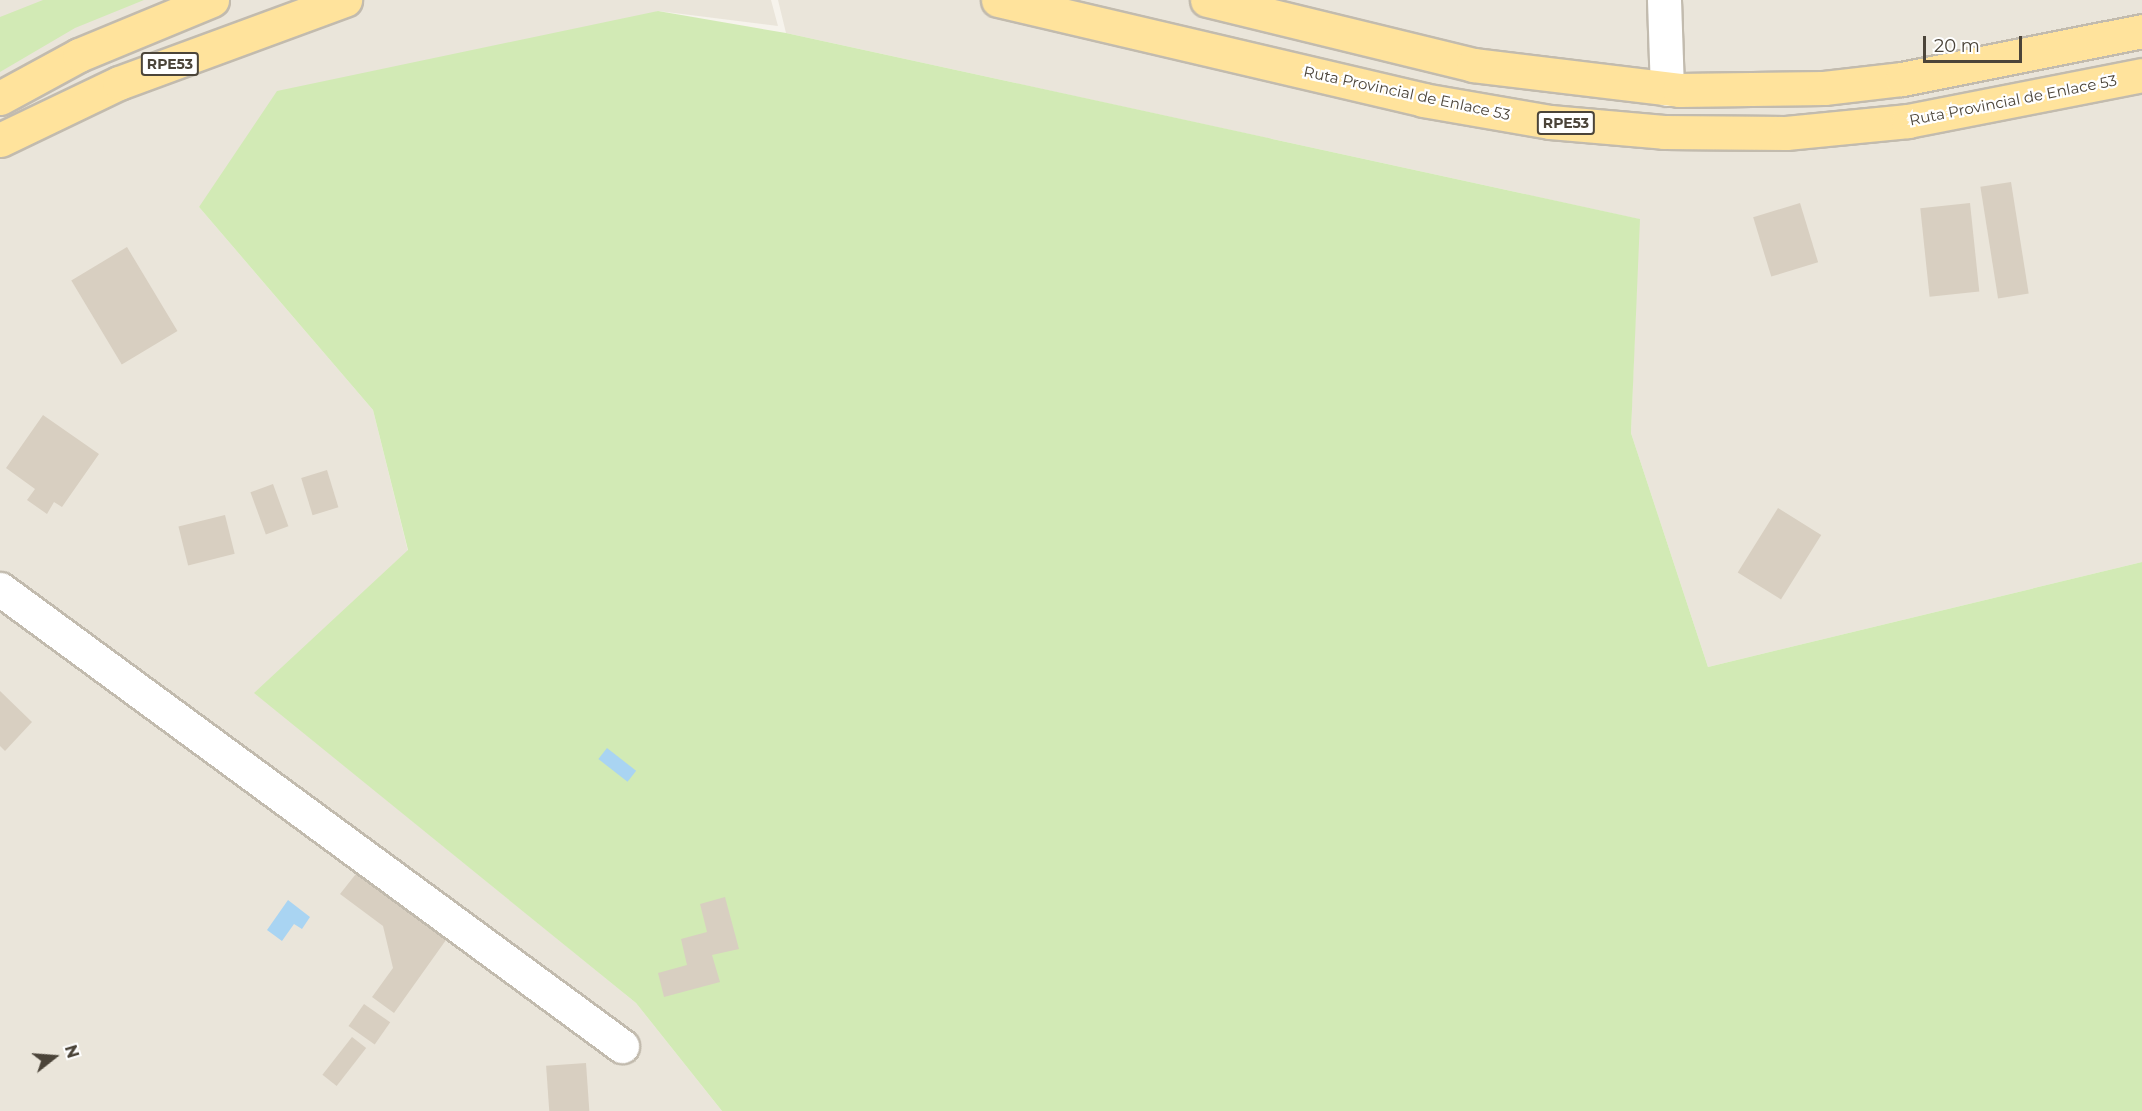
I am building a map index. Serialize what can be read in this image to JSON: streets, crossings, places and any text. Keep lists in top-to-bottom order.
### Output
{
  "streets": {
    "main road": ["RPE53", "Ruta Provincial de Enlace 53"]
  },
  "scale_bar": "20 m",
  "north": "right"
}
